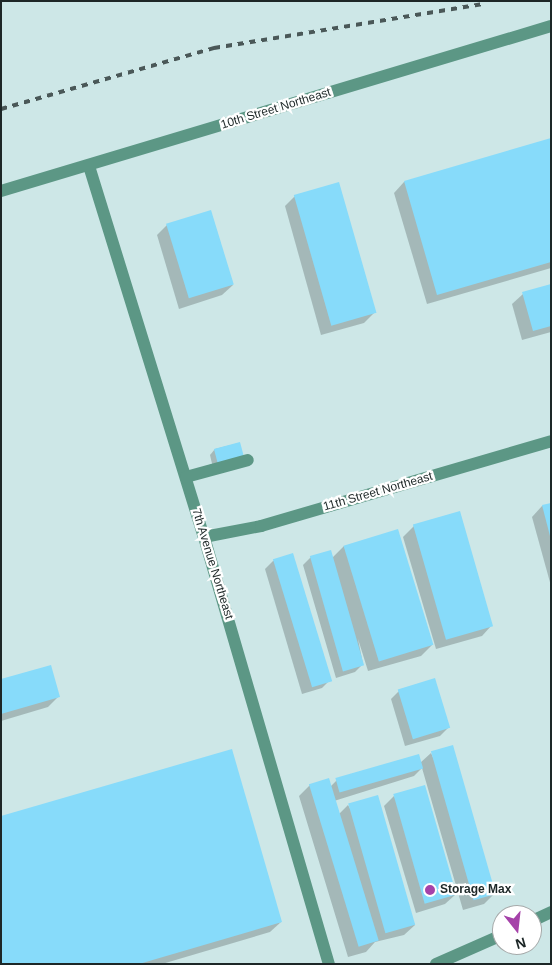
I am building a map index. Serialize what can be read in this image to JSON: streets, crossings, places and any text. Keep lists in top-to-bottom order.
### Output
{
  "streets": {
    "street": ["10th Street Northeast", "11th Street Northeast", "7th Avenue Northeast"]
  },
  "crossings": [
    ["10th Street Northeast", "7th Avenue Northeast"],
    ["11th Street Northeast", "7th Avenue Northeast"]
  ],
  "places": ["Storage Max"],
  "north": "bottom"
}
